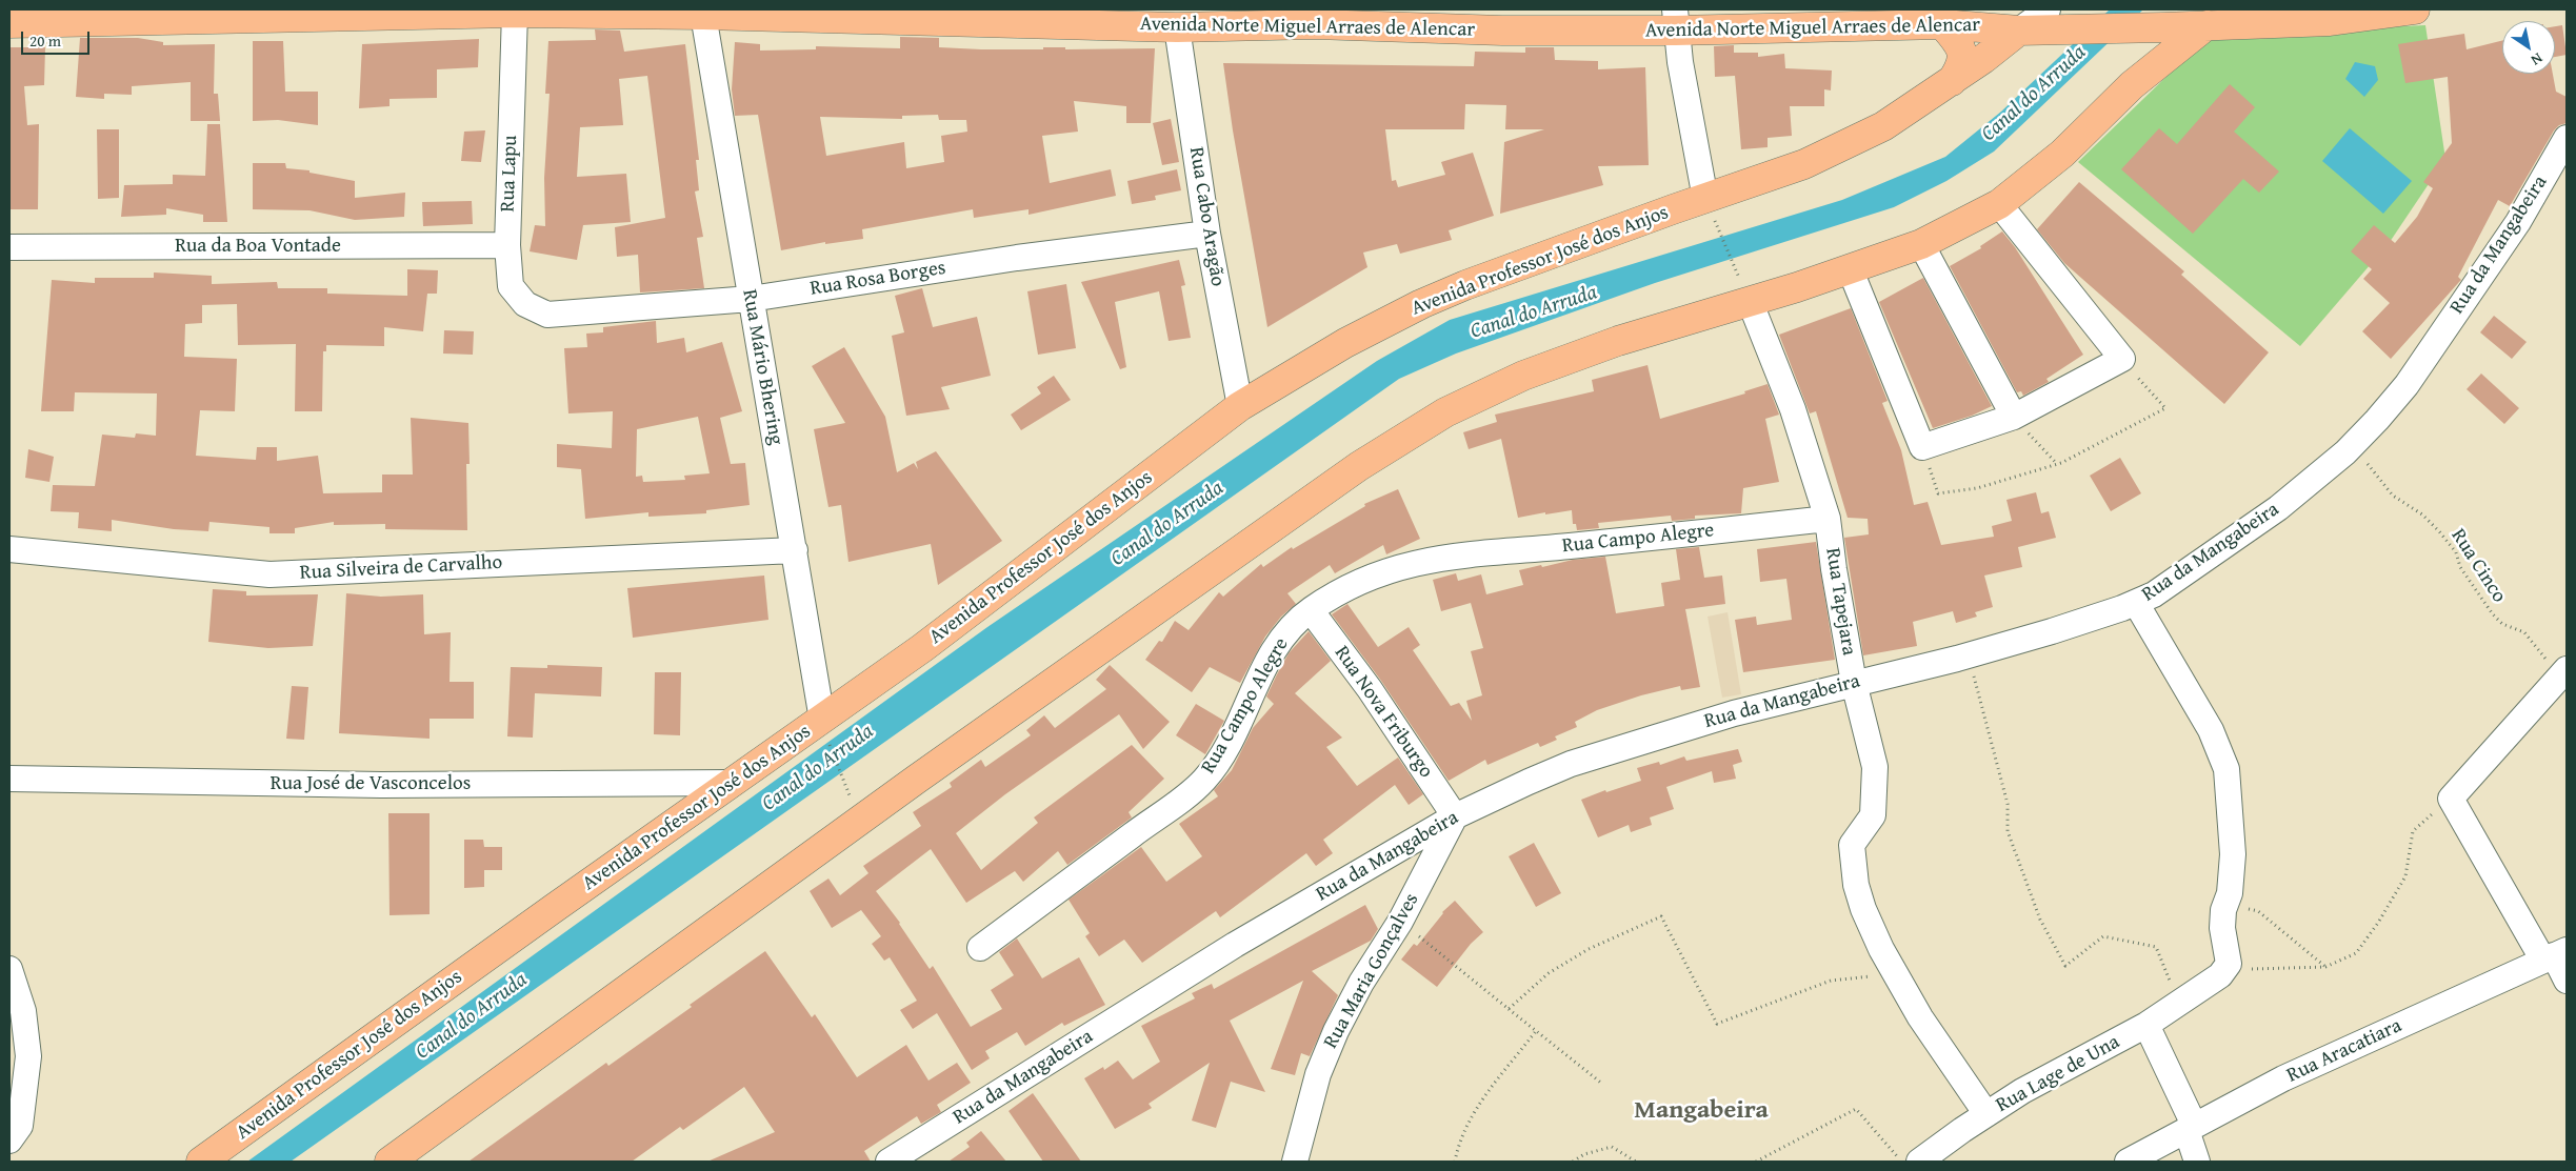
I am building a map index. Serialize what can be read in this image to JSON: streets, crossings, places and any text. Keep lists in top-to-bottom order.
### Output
{
  "streets": {
    "main road": ["Avenida Norte Miguel Arraes de Alencar", "Avenida Professor José dos Anjos"],
    "street": [
      "Rua Lapu",
      "Rua Cabo Aragão",
      "Rua da Mangabeira",
      "Rua da Boa Vontade",
      "Rua Rosa Borges",
      "Rua Mário Bhering",
      "Rua Campo Alegre",
      "Rua Silveira de Carvalho",
      "Rua Tapejara",
      "Rua Nova Friburgo",
      "Rua José de Vasconcelos",
      "Rua Maria Gonçalves",
      "Rua Aracatiara",
      "Rua Lage de Una"
    ],
    "path": ["Rua Cinco"]
  },
  "crossings": [
    ["Avenida Norte Miguel Arraes de Alencar", "Rua Lapu"],
    ["Avenida Norte Miguel Arraes de Alencar", "Rua Cabo Aragão"],
    ["Avenida Norte Miguel Arraes de Alencar", "Avenida Professor José dos Anjos"],
    ["Avenida Norte Miguel Arraes de Alencar", "Rua Mário Bhering"],
    ["Rua Lapu", "Rua da Boa Vontade"],
    ["Rua Lapu", "Rua Rosa Borges"],
    ["Rua Cabo Aragão", "Avenida Professor José dos Anjos"],
    ["Rua Cabo Aragão", "Rua Rosa Borges"],
    ["Rua da Mangabeira", "Rua Cinco"],
    ["Rua da Mangabeira", "Rua Tapejara"],
    ["Rua da Mangabeira", "Rua Nova Friburgo"],
    ["Rua da Mangabeira", "Rua Maria Gonçalves"],
    ["Avenida Professor José dos Anjos", "Rua Mário Bhering"],
    ["Avenida Professor José dos Anjos", "Rua José de Vasconcelos"],
    ["Rua Rosa Borges", "Rua Mário Bhering"],
    ["Rua Mário Bhering", "Rua Silveira de Carvalho"],
    ["Rua Campo Alegre", "Rua Tapejara"],
    ["Rua Campo Alegre", "Rua Nova Friburgo"],
    ["Rua Tapejara", "Rua Lage de Una"],
    ["Rua Nova Friburgo", "Rua Maria Gonçalves"]
  ],
  "districts": ["Mangabeira"],
  "water": ["Canal do Arruda"],
  "scale_bar": "20 m",
  "north": "bottom right"
}
